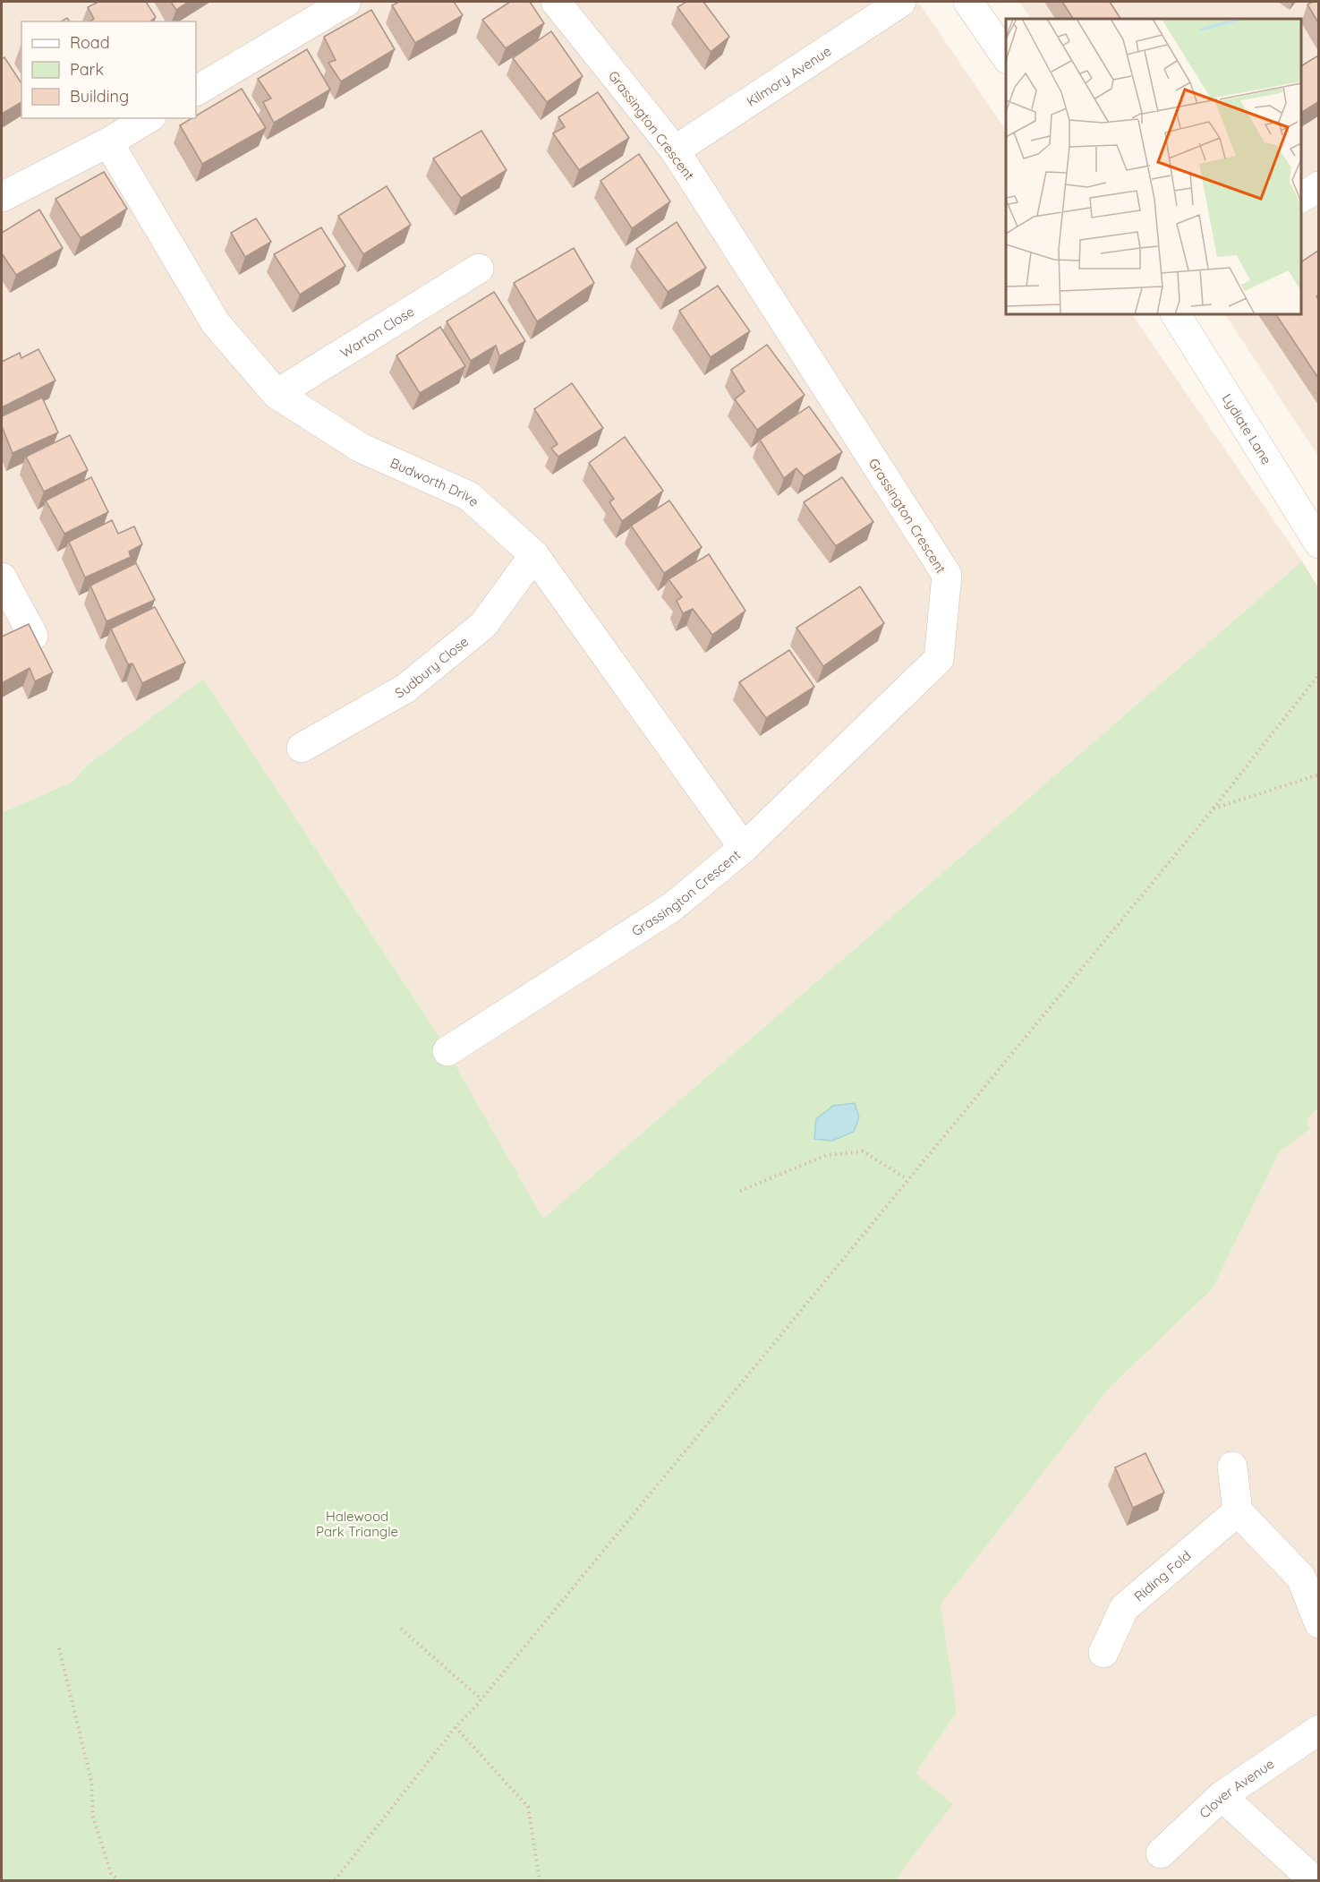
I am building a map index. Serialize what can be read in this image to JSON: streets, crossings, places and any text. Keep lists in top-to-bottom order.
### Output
{
  "streets": {
    "street": [
      "Kilmory Avenue",
      "Grassington Crescent",
      "Warton Close",
      "Lydiate Lane",
      "Budworth Drive",
      "Sudbury Close",
      "Riding Fold",
      "Clover Avenue"
    ]
  },
  "crossings": [
    ["Kilmory Avenue", "Grassington Crescent"],
    ["Grassington Crescent", "Budworth Drive"],
    ["Warton Close", "Budworth Drive"],
    ["Budworth Drive", "Sudbury Close"]
  ],
  "parks": ["Halewood Park Triangle"],
  "legend": ["Road", "Park", "Building"]
}
